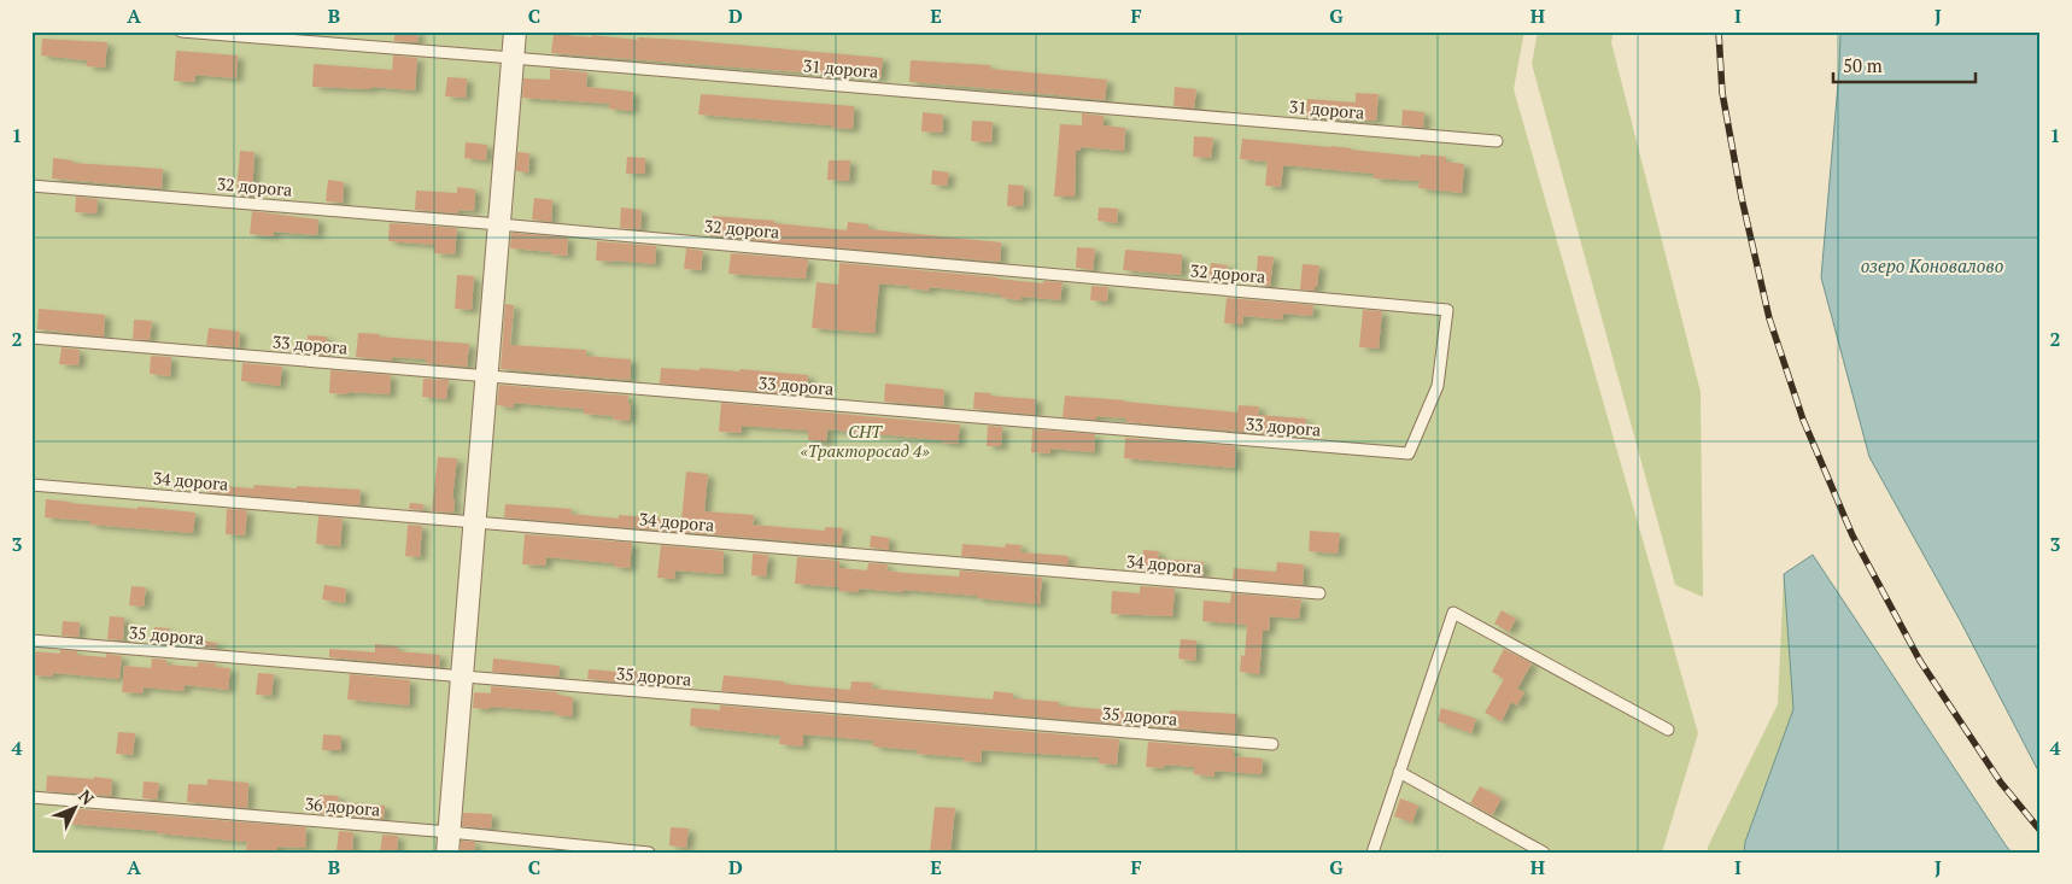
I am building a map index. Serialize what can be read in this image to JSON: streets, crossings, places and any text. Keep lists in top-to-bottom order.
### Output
{
  "streets": {
    "lane": [
      "31 дорога",
      "32 дорога",
      "33 дорога",
      "34 дорога",
      "35 дорога",
      "36 дорога"
    ]
  },
  "crossings": [
    ["32 дорога", "33 дорога"]
  ],
  "water": ["озеро Коновалово"],
  "parks": ["СНТ «Тракторосад 4»"],
  "scale_bar": "50 m",
  "north": "top right",
  "grid": {
    "columns": [
      "A",
      "B",
      "C",
      "D",
      "E",
      "F",
      "G",
      "H",
      "I",
      "J"
    ],
    "rows": [
      "1",
      "2",
      "3",
      "4"
    ]
  }
}
